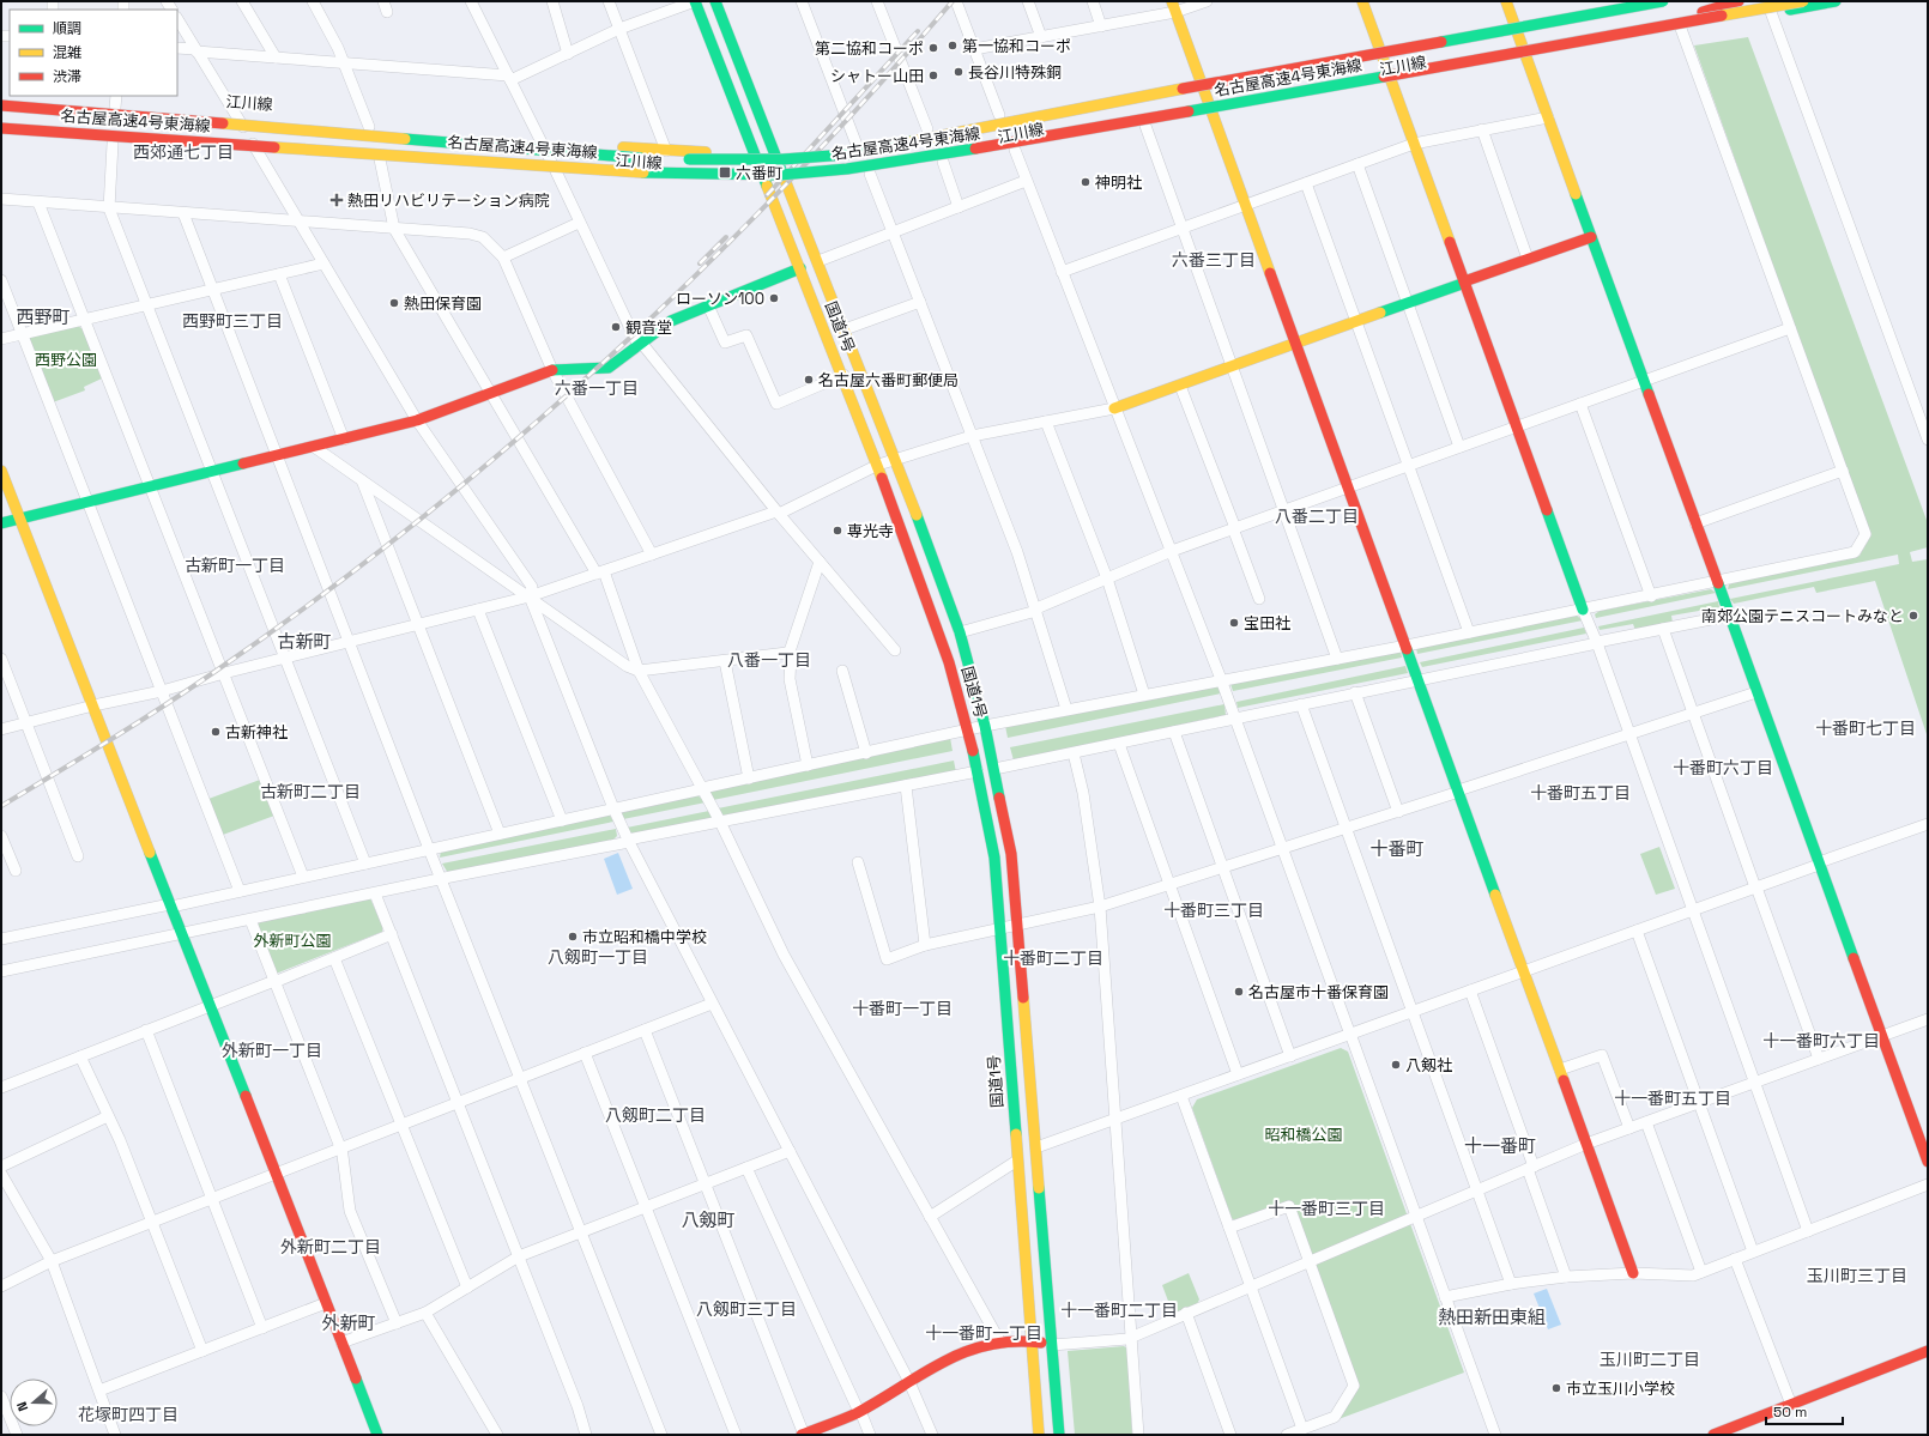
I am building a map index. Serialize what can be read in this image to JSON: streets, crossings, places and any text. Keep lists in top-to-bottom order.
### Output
{
  "streets": {
    "main road": ["江川線", "名古屋高速4号東海線", "国道1号"]
  },
  "crossings": [
    ["江川線", "国道1号"]
  ],
  "districts": [
    "西郊通七丁目",
    "六番三丁目",
    "西野町",
    "西野町三丁目",
    "六番一丁目",
    "八番二丁目",
    "古新町一丁目",
    "古新町",
    "八番一丁目",
    "十番町七丁目",
    "十番町六丁目",
    "古新町二丁目",
    "十番町五丁目",
    "十番町",
    "十番町三丁目",
    "八剱町一丁目",
    "十番町二丁目",
    "十番町一丁目",
    "十一番町六丁目",
    "外新町一丁目",
    "十一番町五丁目",
    "八剱町二丁目",
    "十一番町",
    "十一番町三丁目",
    "八剱町",
    "外新町二丁目",
    "玉川町三丁目",
    "八剱町三丁目",
    "十一番町二丁目",
    "熱田新田東組",
    "外新町",
    "十一番町一丁目",
    "玉川町二丁目",
    "花塚町四丁目"
  ],
  "parks": ["西野公園", "外新町公園", "昭和橋公園"],
  "places": {
    "other": [
      "第一協和コーポ",
      "第二協和コーポ",
      "長谷川特殊銅",
      "シャトー山田",
      "神明社",
      "ローソン100",
      "熱田保育園",
      "観音堂",
      "名古屋六番町郵便局",
      "専光寺",
      "南郊公園テニスコートみなと",
      "宝田社",
      "古新神社",
      "市立昭和橋中学校",
      "名古屋市十番保育園",
      "八剱社",
      "市立玉川小学校"
    ],
    "transit": ["六番町"],
    "health": ["熱田リハビリテーション病院"]
  },
  "legend": ["順調", "混雑", "渋滞"],
  "scale_bar": "50 m",
  "north": "left"
}
